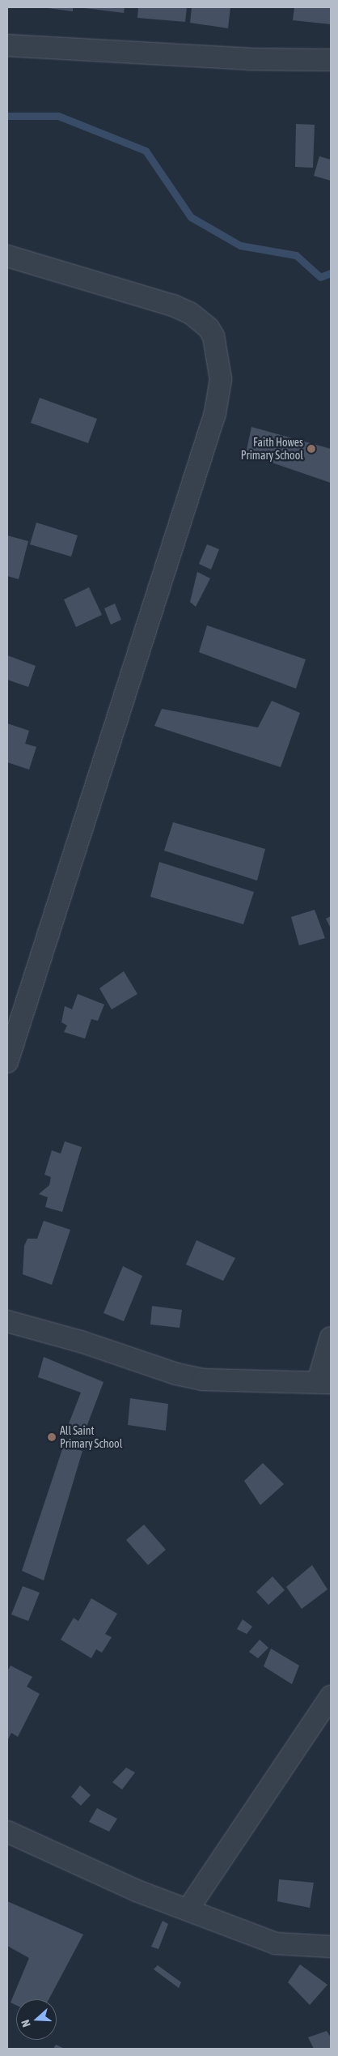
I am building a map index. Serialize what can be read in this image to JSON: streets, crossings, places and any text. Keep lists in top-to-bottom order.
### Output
{
  "places": ["Faith Howes Primary School", "All Saint Primary School"],
  "north": "left"
}
